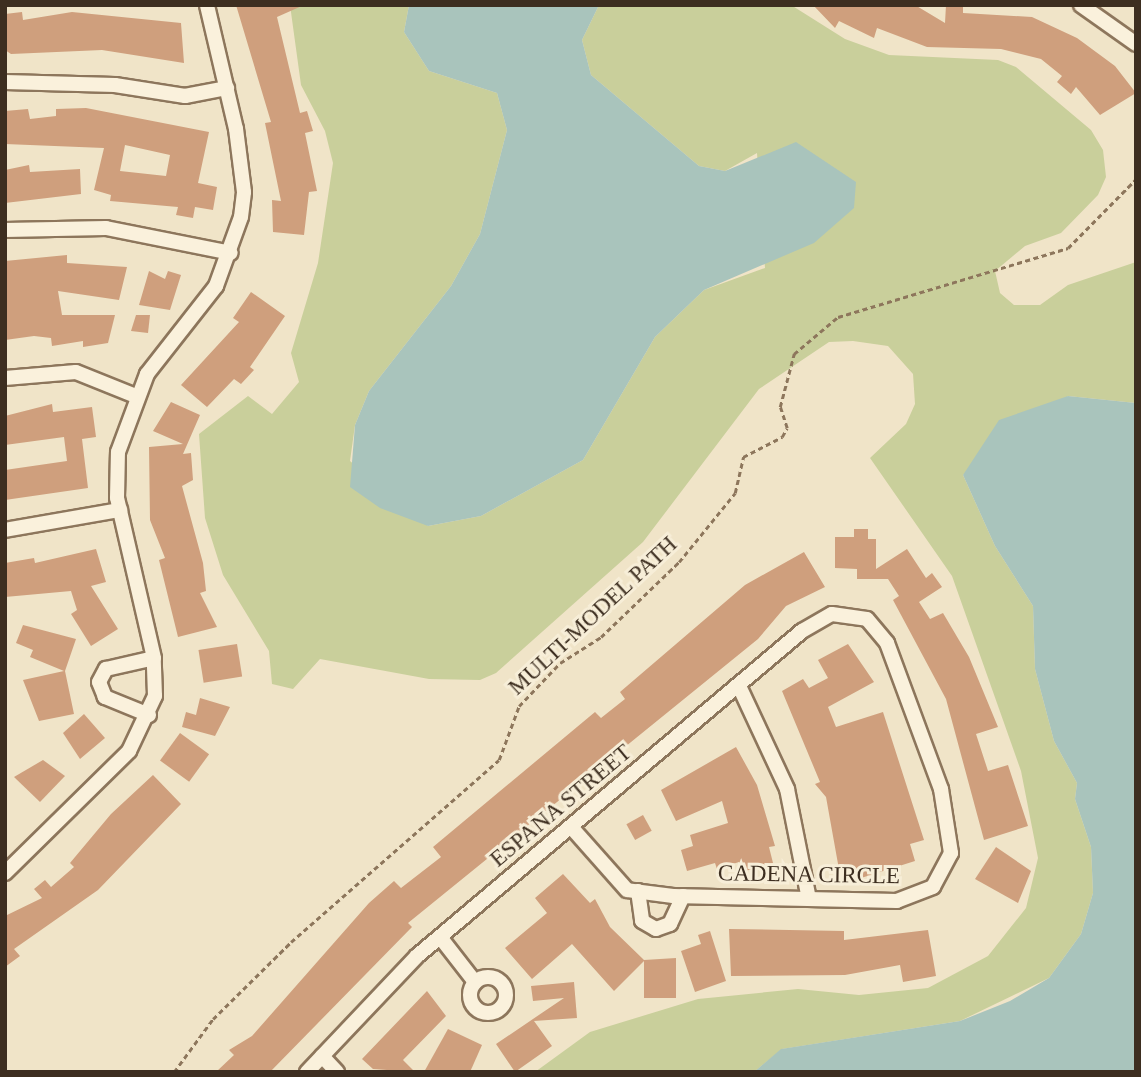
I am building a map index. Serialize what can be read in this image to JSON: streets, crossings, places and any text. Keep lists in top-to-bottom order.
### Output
{
  "streets": {
    "street": ["ESPANA STREET", "CADENA CIRCLE"],
    "path": ["MULTI-MODEL PATH"]
  },
  "crossings": [
    ["ESPANA STREET", "CADENA CIRCLE"]
  ]
}
